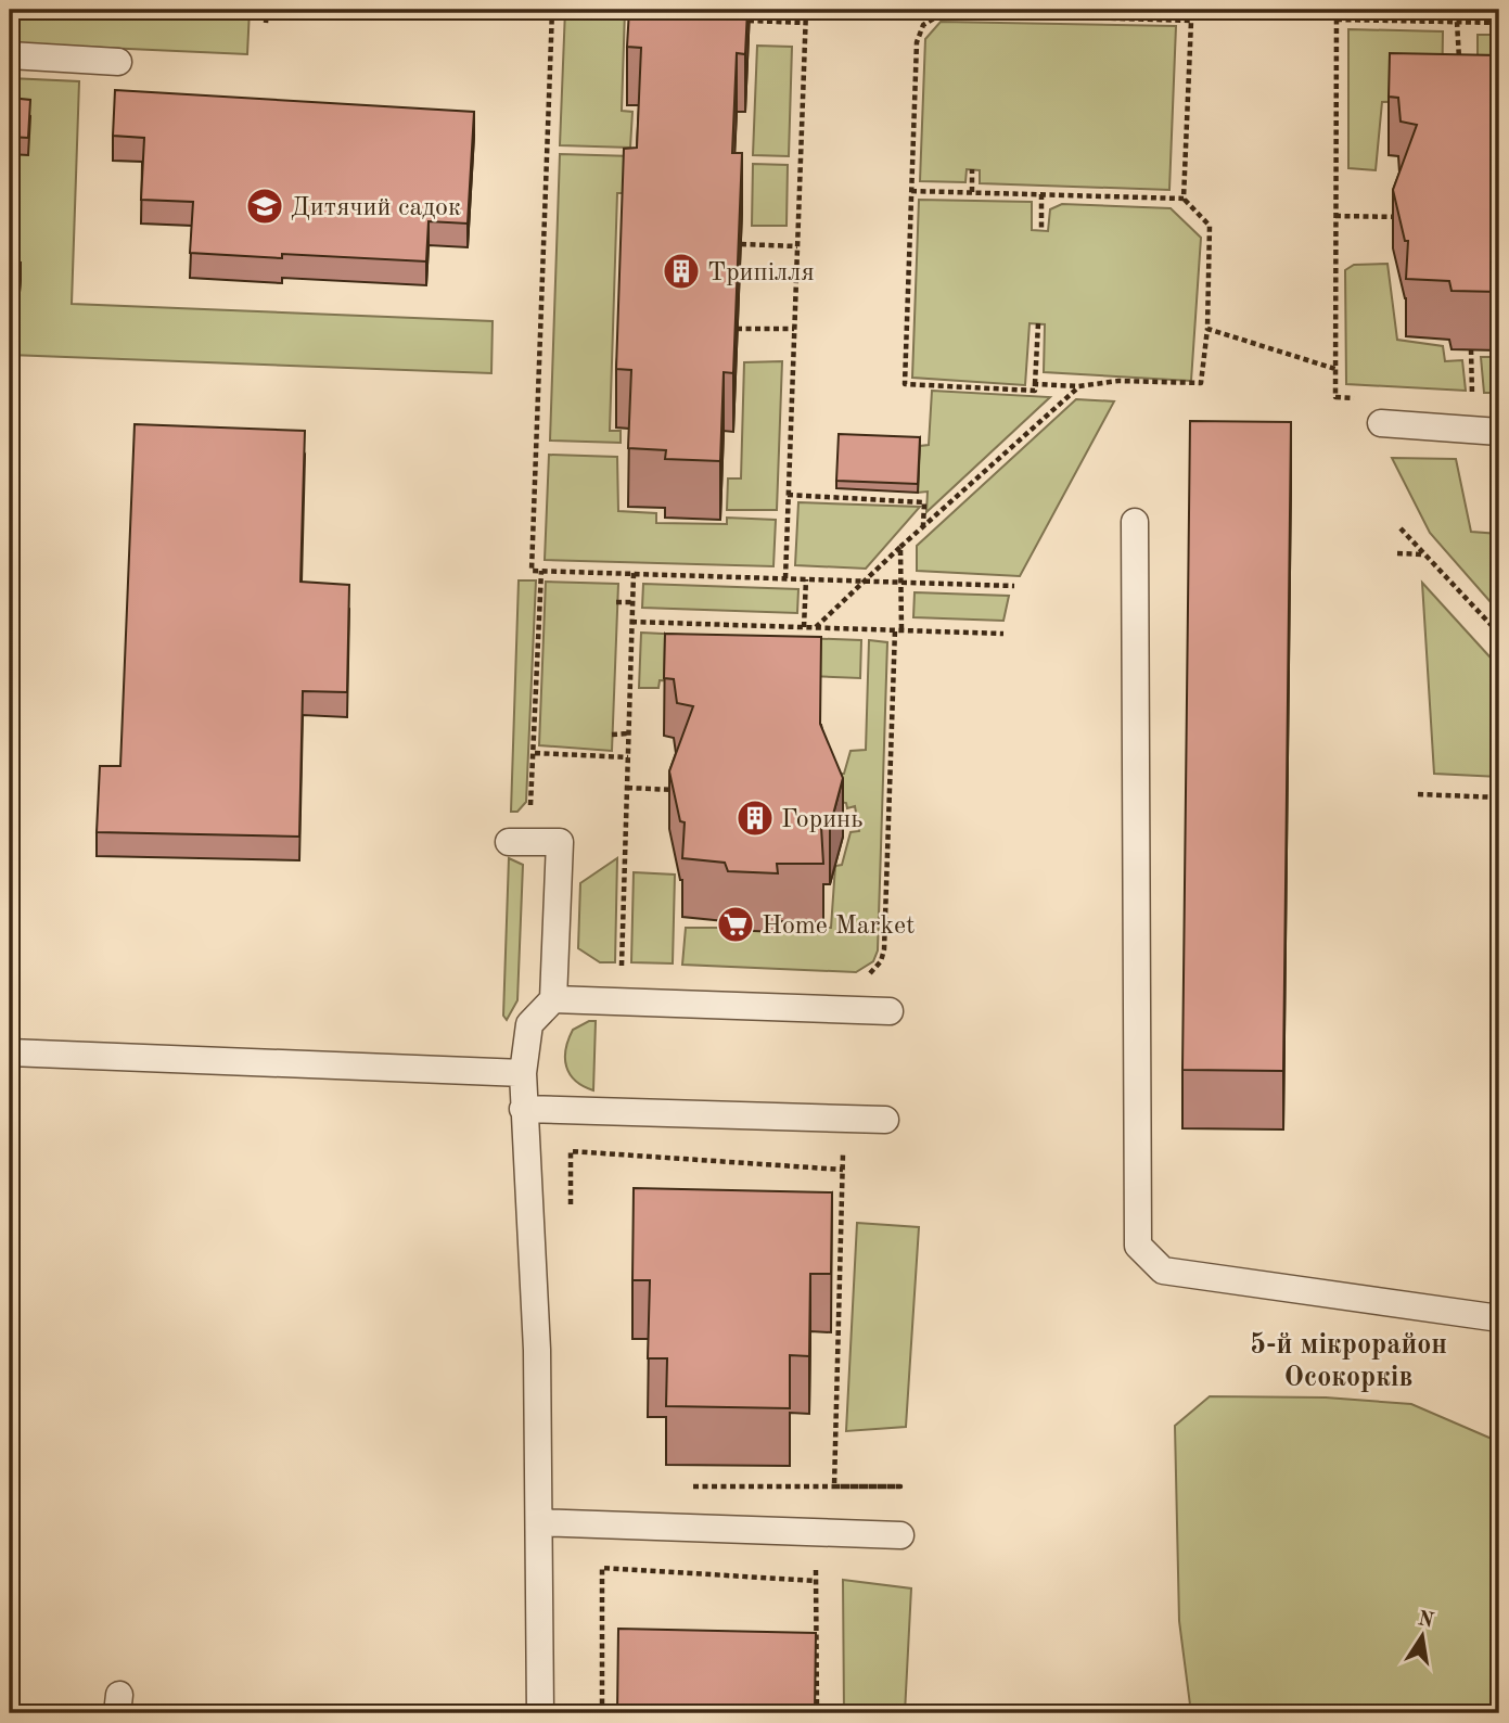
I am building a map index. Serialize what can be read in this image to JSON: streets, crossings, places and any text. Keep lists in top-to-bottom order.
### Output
{
  "districts": ["5-й мікрорайон Осокорків"],
  "places": {
    "school or university": ["Дитячий садок"],
    "building": ["Трипілля", "Горинь"],
    "supermarket": ["Home Market"]
  },
  "north": "top"
}
